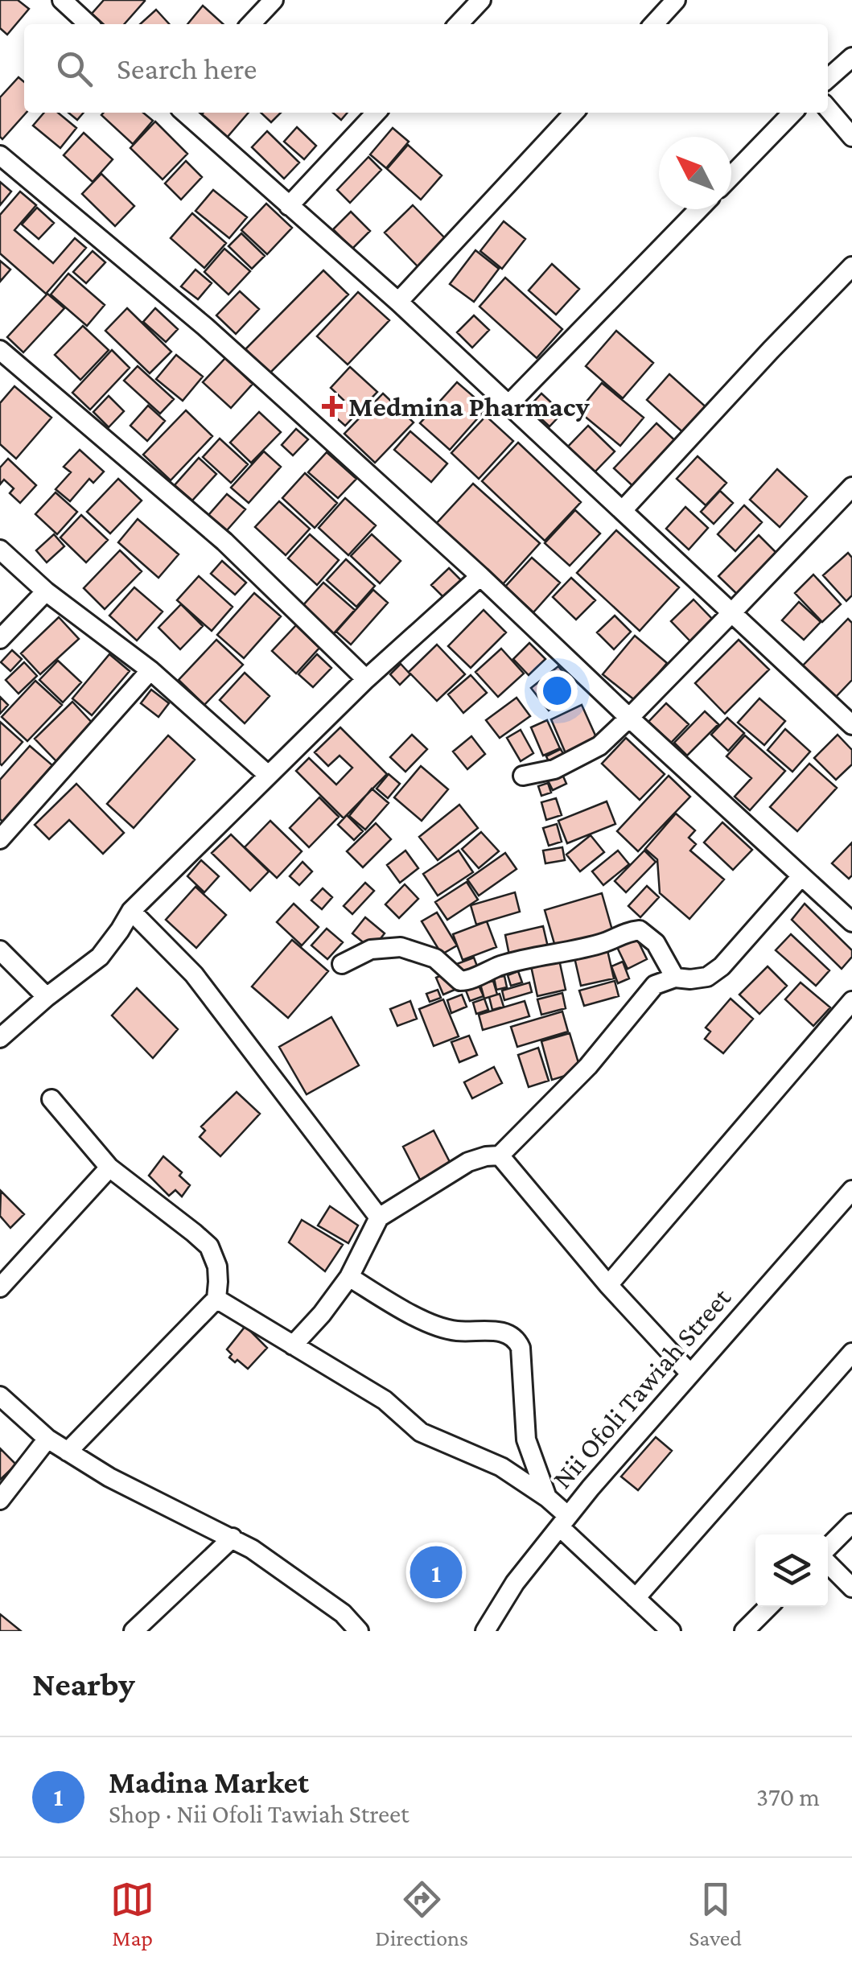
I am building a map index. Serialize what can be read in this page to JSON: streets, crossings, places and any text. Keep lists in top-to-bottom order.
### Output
{
  "streets": {
    "street": ["Nii Ofoli Tawiah Street"]
  },
  "places": {
    "health": ["Medmina Pharmacy"]
  },
  "north": "top left",
  "page": {
    "search": "Search here",
    "pins": "1",
    "heading": "Nearby",
    "list": [
      {
        "mark": "1",
        "name": "Madina Market",
        "note": "Shop · Nii Ofoli Tawiah Street",
        "value": "370 m"
      }
    ],
    "nav": ["Map", "Directions", "Saved"]
  }
}
